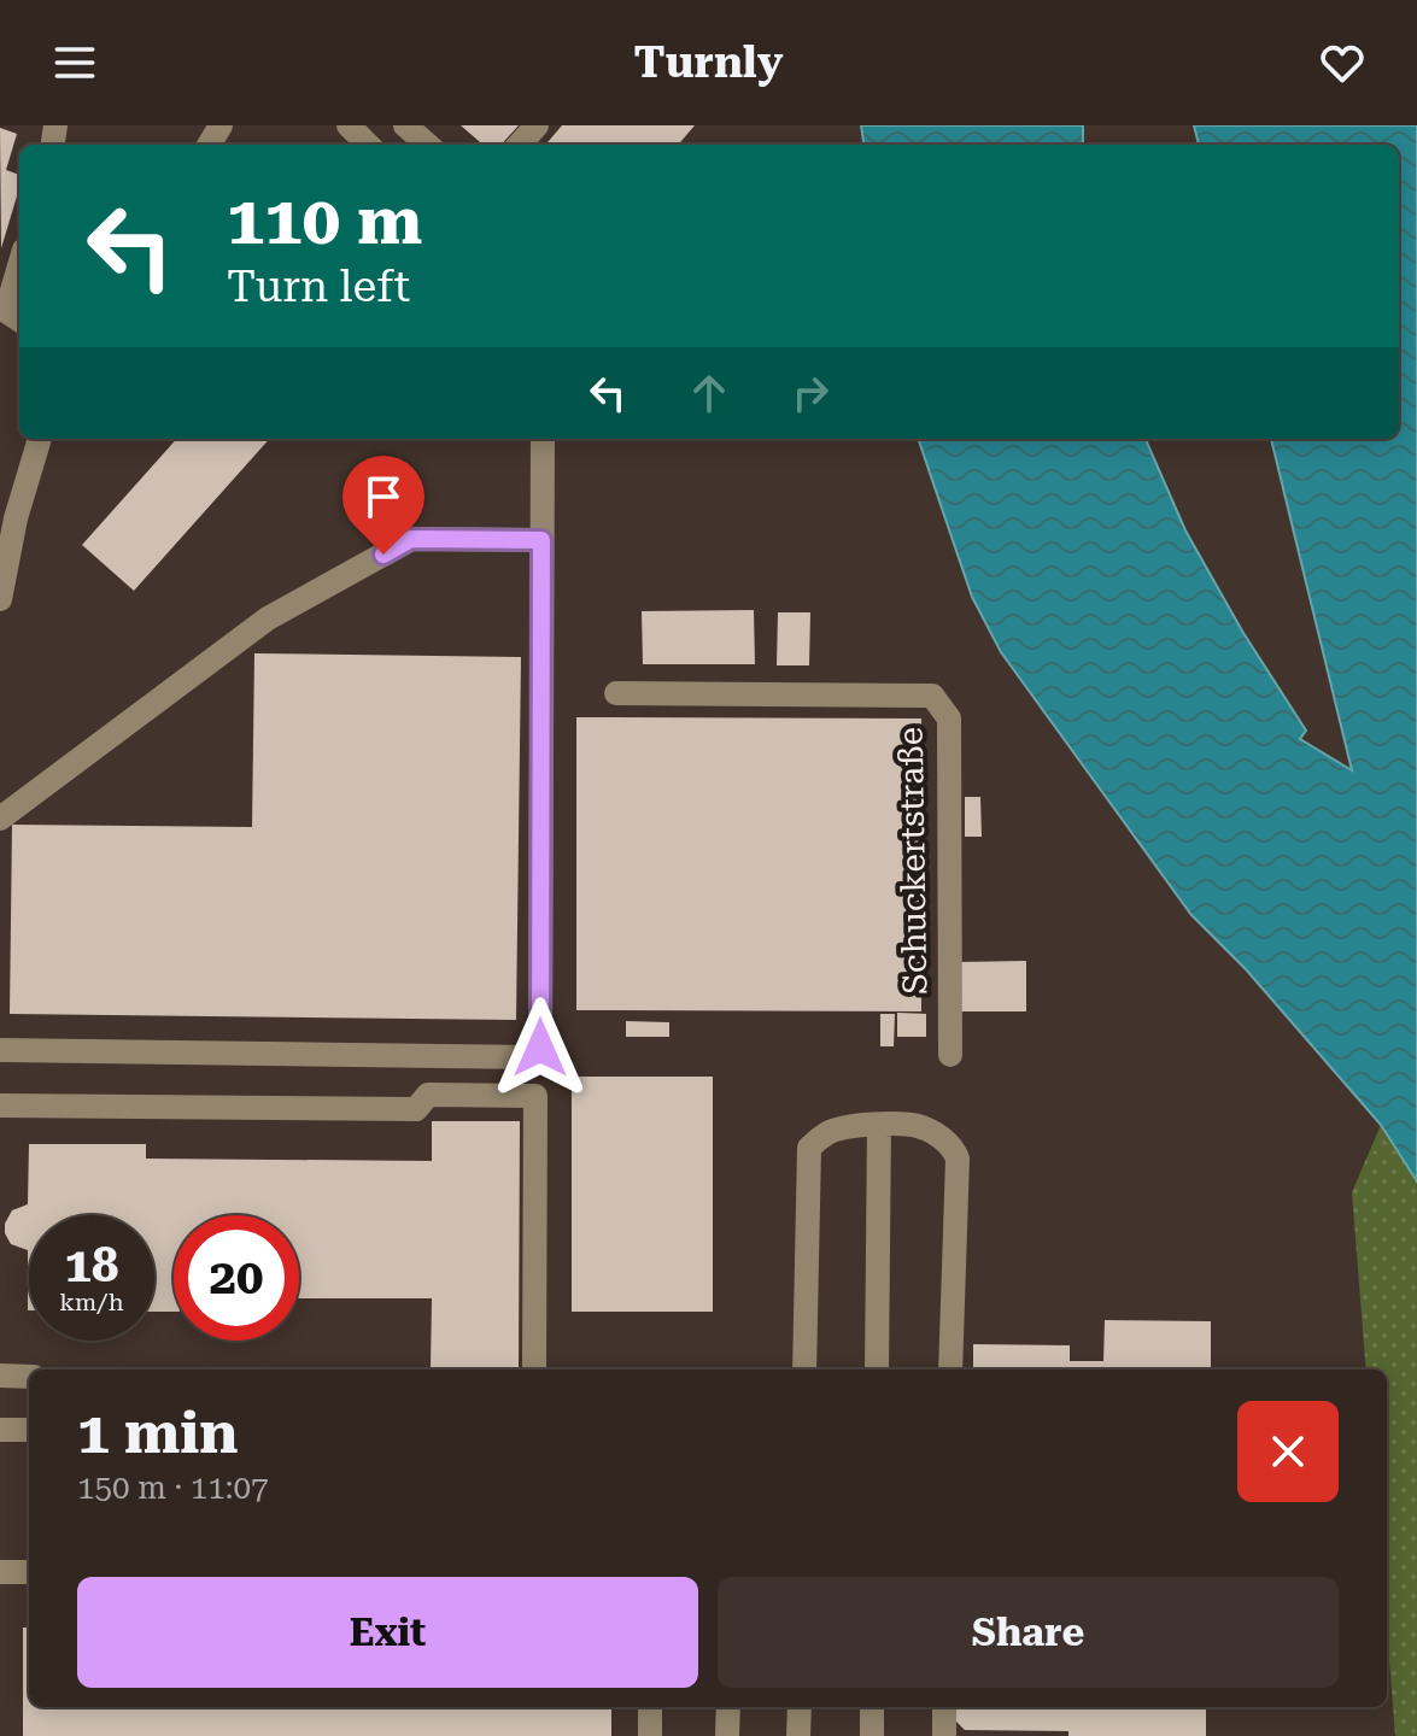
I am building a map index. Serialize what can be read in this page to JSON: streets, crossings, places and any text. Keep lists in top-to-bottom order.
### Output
{
  "streets": {
    "lane": ["Schuckertstraße"]
  },
  "page": {
    "header": "Turnly",
    "turn": ["110 m", "Turn left"],
    "speed": "18 km/h",
    "limit": "20",
    "heading": ["1 min", "150 m · 11:07"],
    "buttons": ["Exit", "Share"]
  }
}
